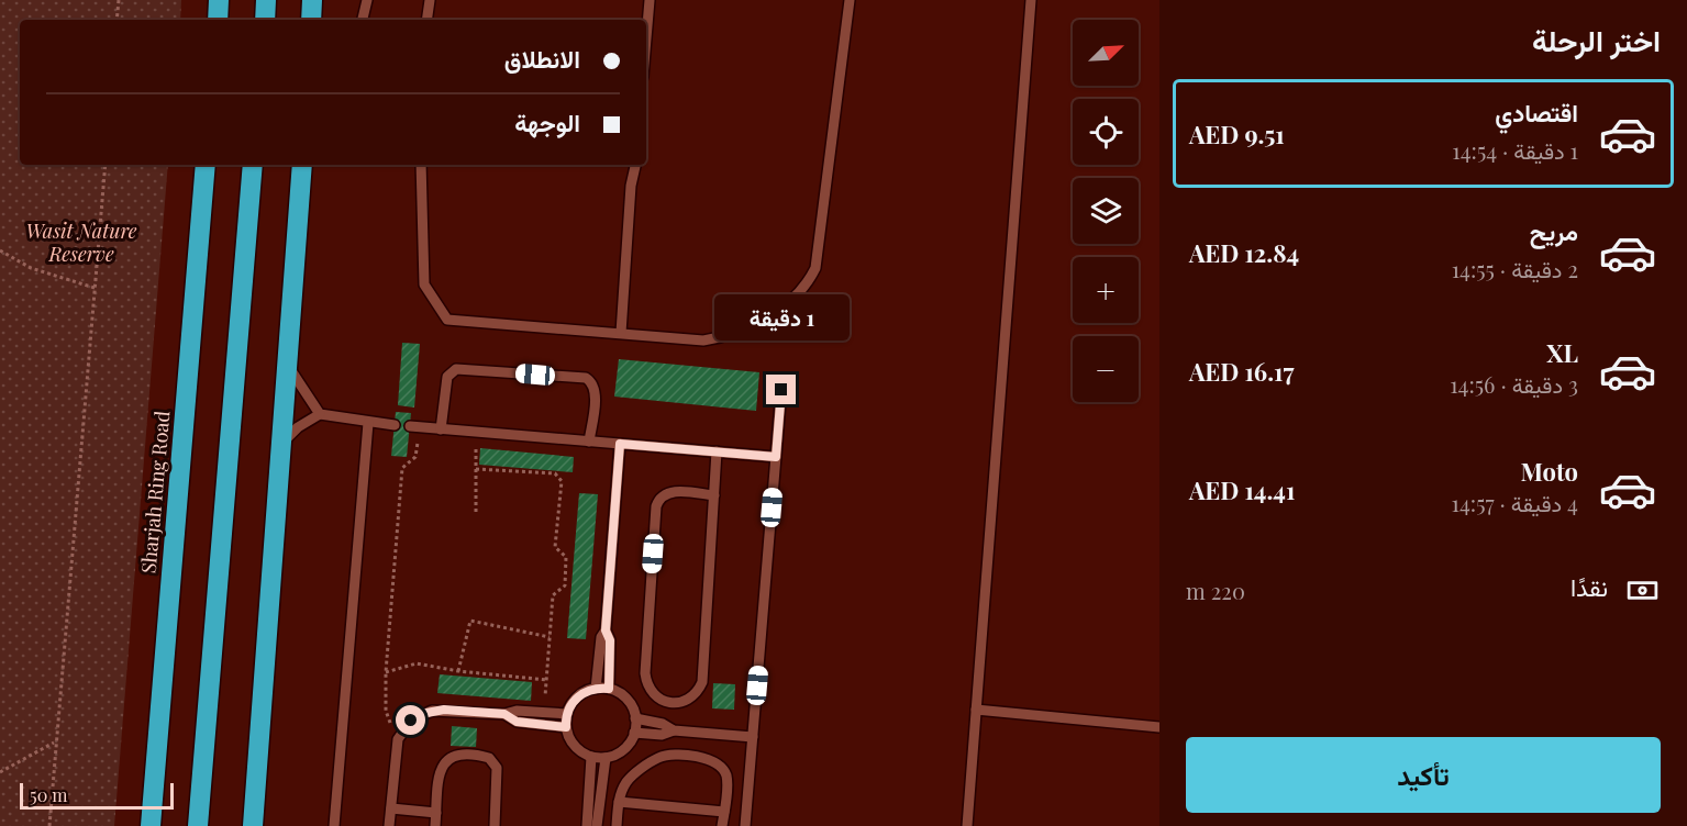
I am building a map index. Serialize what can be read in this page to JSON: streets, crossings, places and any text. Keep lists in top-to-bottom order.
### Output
{
  "streets": {
    "highway": ["Sharjah Ring Road"]
  },
  "parks": ["Wasit Nature Reserve"],
  "scale_bar": "50 m",
  "north": "top right",
  "page": {
    "heading": "اختر الرحلة",
    "map_buttons": ["+", "−"],
    "banner": ["الانطلاق", "الوجهة"],
    "list": [
      {
        "name": "اقتصادي",
        "note": "1 دقيقة · 14:54",
        "value": "AED 9.51"
      },
      {
        "name": "مريح",
        "note": "2 دقيقة · 14:55",
        "value": "AED 12.84"
      },
      {
        "name": "XL",
        "note": "3 دقيقة · 14:56",
        "value": "AED 16.17"
      },
      {
        "name": "Moto",
        "note": "4 دقيقة · 14:57",
        "value": "AED 14.41"
      }
    ],
    "bubble": "1 دقيقة",
    "pay": ["نقدًا", "220 m"],
    "buttons": "تأكيد",
    "scale": "50 m"
  }
}
